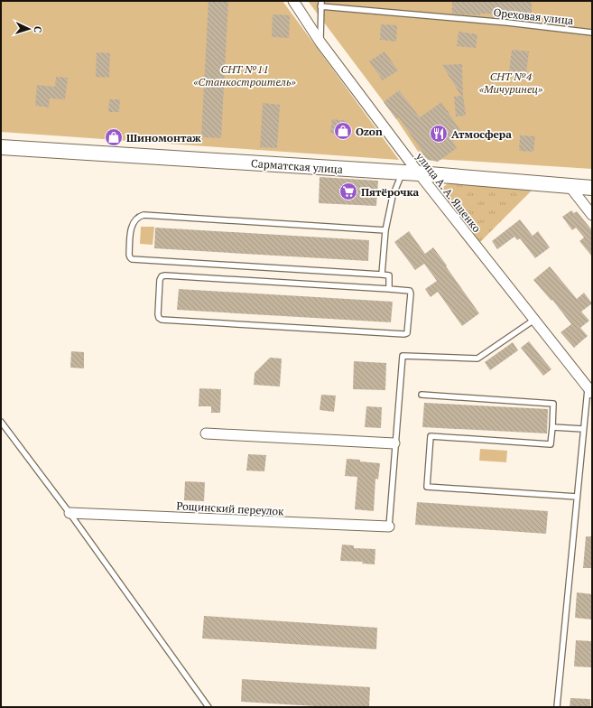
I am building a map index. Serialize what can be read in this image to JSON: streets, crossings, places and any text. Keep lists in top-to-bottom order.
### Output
{
  "streets": {
    "main road": ["Сарматская улица"],
    "street": ["улица А. А. Ященко", "Рощинский переулок"],
    "lane": ["Ореховая улица"]
  },
  "crossings": [
    ["Сарматская улица", "улица А. А. Ященко"]
  ],
  "parks": ["СНТ №11 «Станкостроитель»", "СНТ №4 «Мичуринец»"],
  "places": {
    "shop": ["Ozon", "Шиномонтаж"],
    "restaurant": ["Атмосфера"],
    "supermarket": ["Пятёрочка"]
  },
  "north": "right"
}
